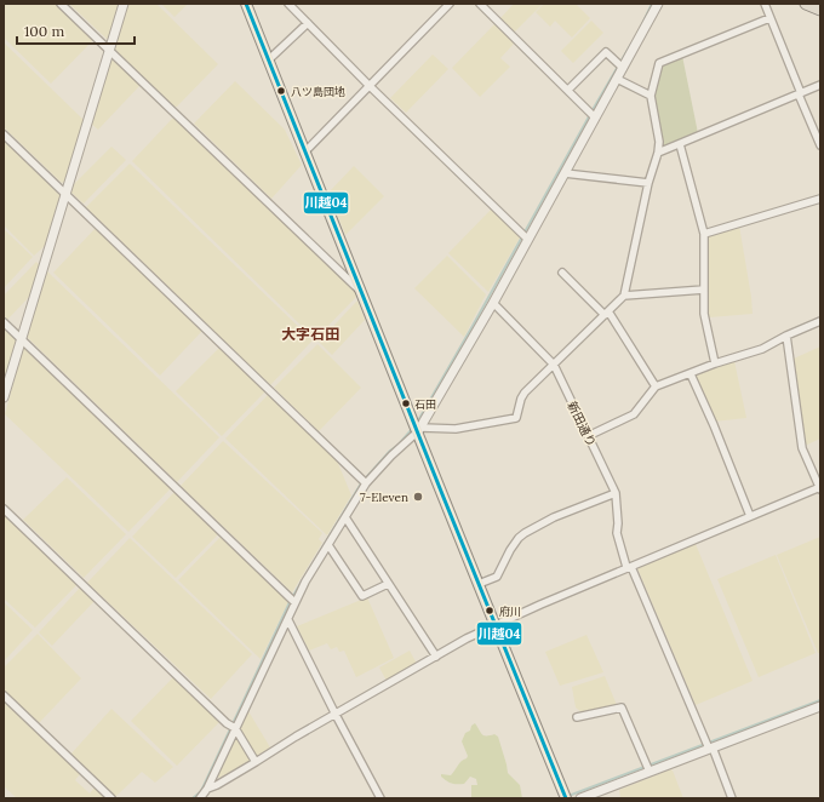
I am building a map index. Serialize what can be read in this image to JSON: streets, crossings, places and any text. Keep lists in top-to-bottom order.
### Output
{
  "streets": {
    "street": ["新田通り"]
  },
  "districts": ["大字石田"],
  "places": [
    "八ツ島団地",
    "石田",
    "7-Eleven",
    "府川"
  ],
  "lines": ["transit line 川越04"],
  "scale_bar": "100 m"
}
